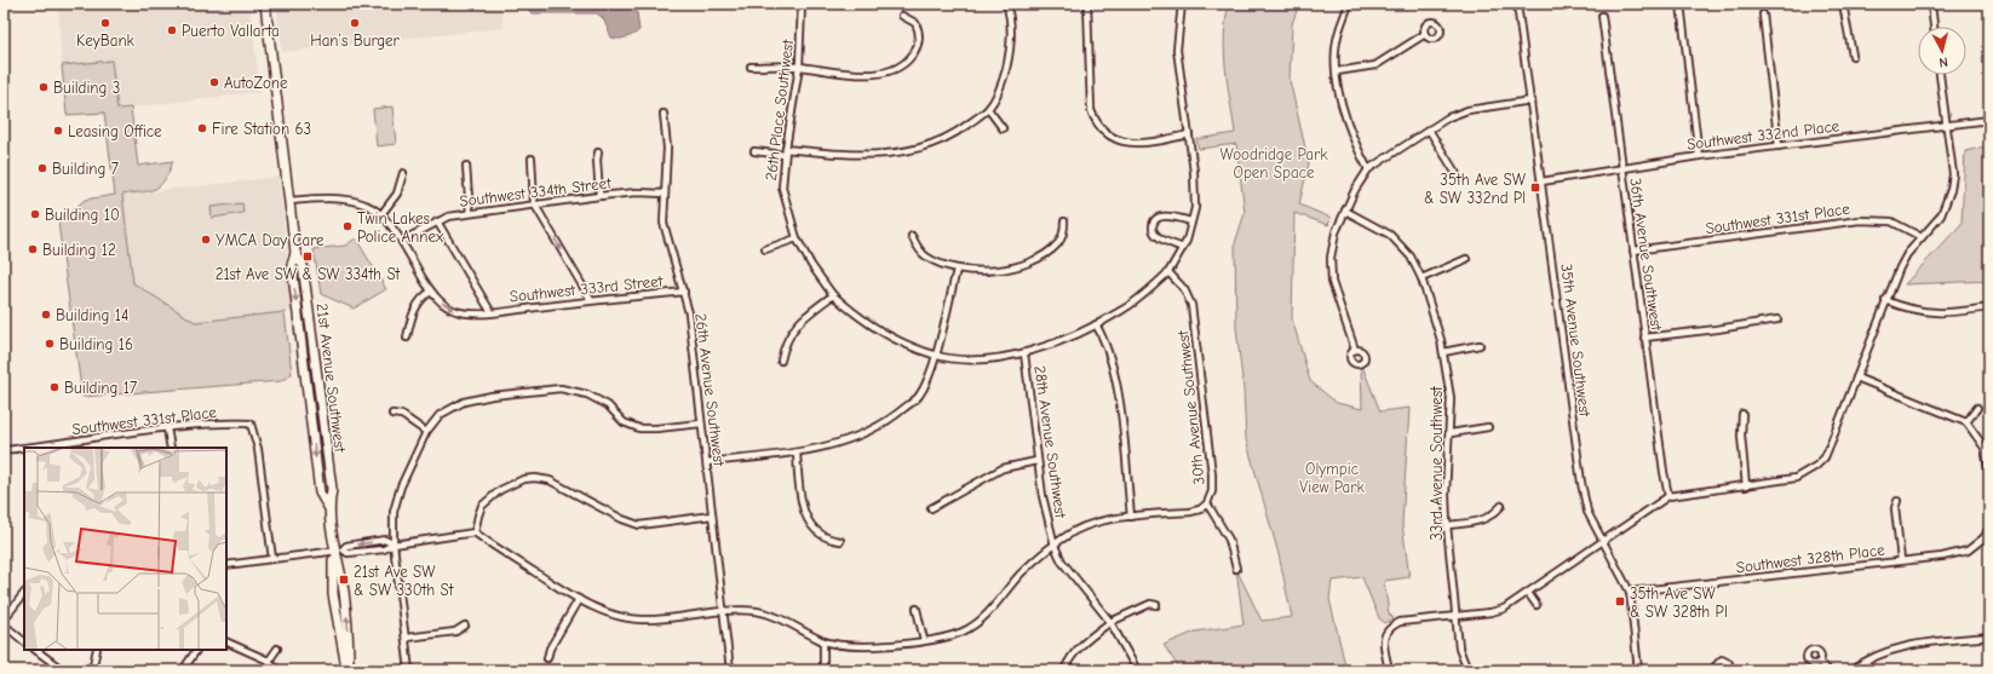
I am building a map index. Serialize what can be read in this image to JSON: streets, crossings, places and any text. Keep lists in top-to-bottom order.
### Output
{
  "streets": {
    "main road": ["21st Avenue Southwest"],
    "street": [
      "26th Place Southwest",
      "Southwest 332nd Place",
      "Southwest 334th Street",
      "Southwest 331st Place",
      "36th Avenue Southwest",
      "Southwest 333rd Street",
      "35th Avenue Southwest",
      "26th Avenue Southwest",
      "30th Avenue Southwest",
      "28th Avenue Southwest",
      "33rd Avenue Southwest",
      "Southwest 328th Place"
    ]
  },
  "crossings": [
    ["Southwest 332nd Place", "36th Avenue Southwest"],
    ["Southwest 332nd Place", "35th Avenue Southwest"],
    ["Southwest 334th Street", "Southwest 333rd Street"],
    ["Southwest 334th Street", "26th Avenue Southwest"],
    ["Southwest 331st Place", "36th Avenue Southwest"],
    ["Southwest 333rd Street", "26th Avenue Southwest"],
    ["35th Avenue Southwest", "Southwest 328th Place"]
  ],
  "parks": ["Woodridge Park Open Space", "Olympic View Park"],
  "places": {
    "other": [
      "KeyBank",
      "Han’s Burger",
      "Puerto Vallarta",
      "AutoZone",
      "Building 3",
      "Fire Station 63",
      "Leasing Office",
      "Building 7",
      "Building 10",
      "Twin Lakes Police Annex",
      "YMCA Day Care",
      "Building 12",
      "Building 14",
      "Building 16",
      "Building 17"
    ],
    "transit": [
      "35th Ave SW & SW 332nd Pl",
      "21st Ave SW & SW 334th St",
      "21st Ave SW & SW 330th St",
      "35th Ave SW & SW 328th Pl"
    ]
  },
  "north": "bottom"
}
